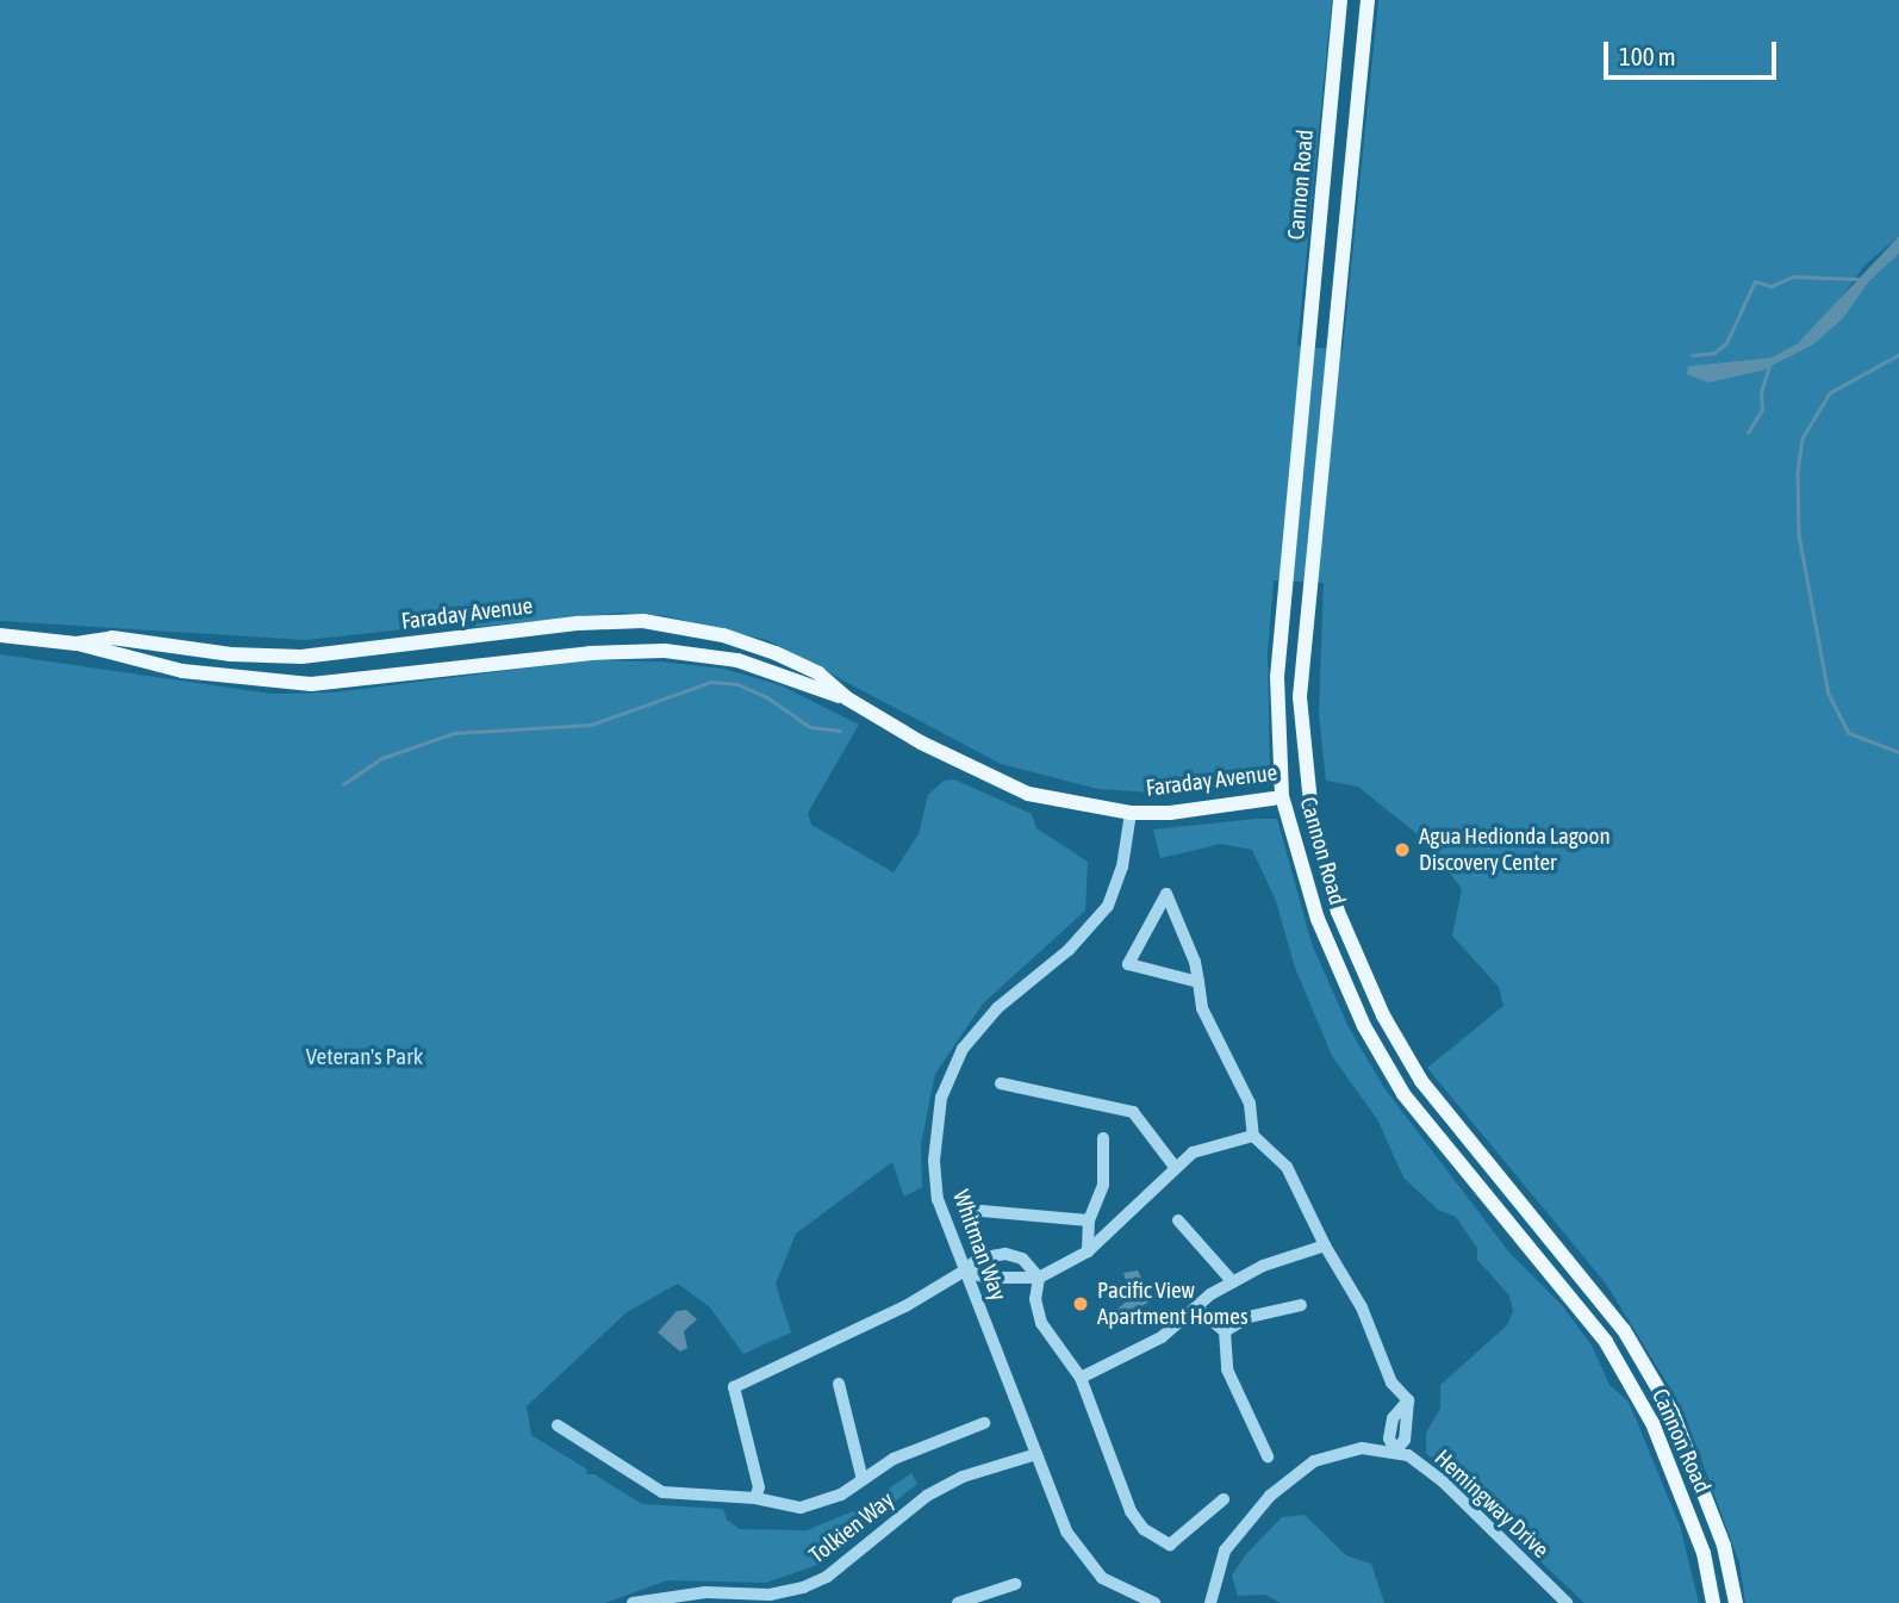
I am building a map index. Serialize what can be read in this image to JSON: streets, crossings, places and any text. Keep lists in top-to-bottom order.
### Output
{
  "streets": {
    "main road": ["Cannon Road", "Faraday Avenue"],
    "street": ["Whitman Way", "Hemingway Drive", "Tolkien Way"]
  },
  "crossings": [
    ["Cannon Road", "Faraday Avenue"],
    ["Faraday Avenue", "Whitman Way"],
    ["Whitman Way", "Tolkien Way"]
  ],
  "parks": ["Veteran's Park"],
  "places": ["Agua Hedionda Lagoon Discovery Center", "Pacific View Apartment Homes"],
  "scale_bar": "100 m"
}
